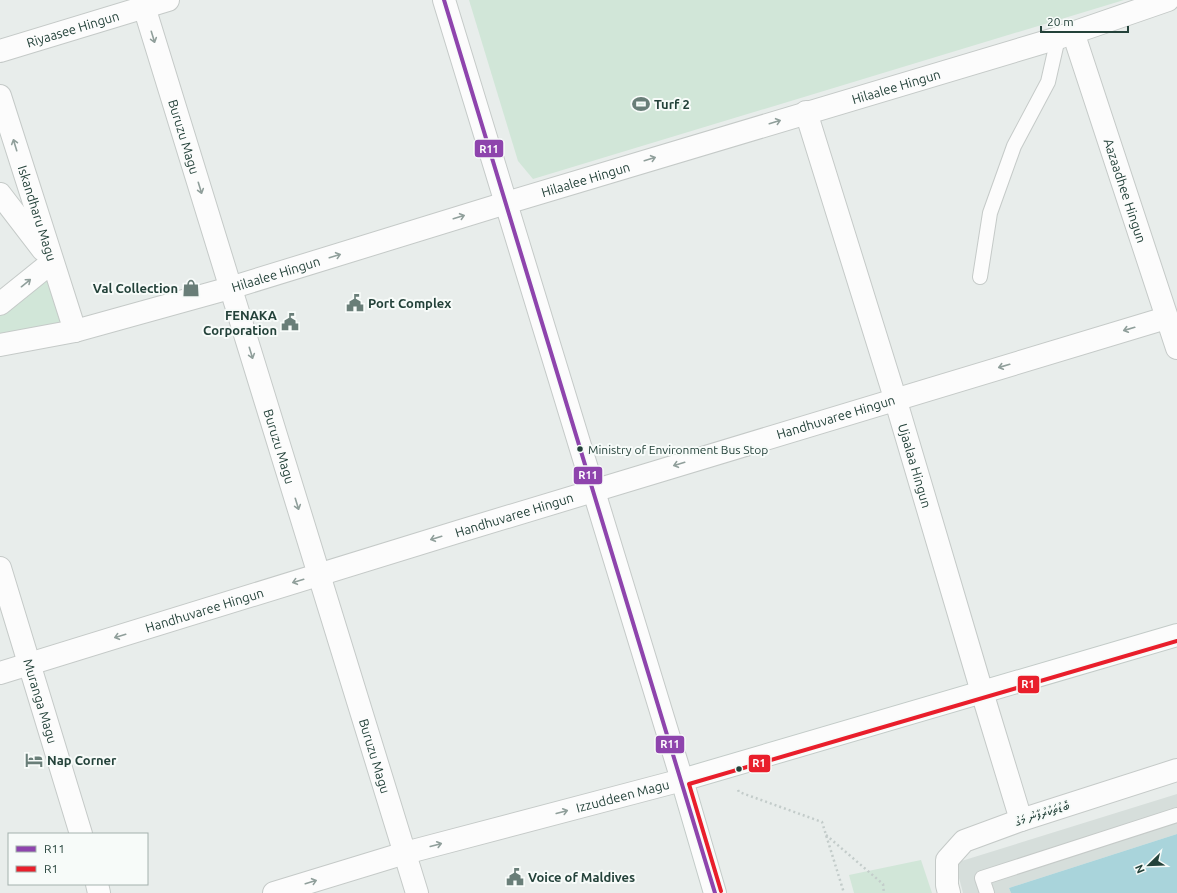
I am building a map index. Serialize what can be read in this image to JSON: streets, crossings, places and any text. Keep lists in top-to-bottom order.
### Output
{
  "streets": {
    "street": [
      "Riyaasee Hingun",
      "Hilaalee Hingun",
      "Buruzu Magu",
      "Aazaadhee Hingun",
      "Iskandharu Magu",
      "Handhuvaree Hingun",
      "Ujaalaa Hingun",
      "Muranga Magu",
      "Izzuddeen Magu",
      "ބޮޑުތަކުރުފާނު މަގު"
    ]
  },
  "crossings": [
    ["Riyaasee Hingun", "Buruzu Magu"],
    ["Hilaalee Hingun", "Buruzu Magu"],
    ["Hilaalee Hingun", "Aazaadhee Hingun"],
    ["Hilaalee Hingun", "Iskandharu Magu"],
    ["Hilaalee Hingun", "Ujaalaa Hingun"],
    ["Buruzu Magu", "Handhuvaree Hingun"],
    ["Buruzu Magu", "Izzuddeen Magu"],
    ["Aazaadhee Hingun", "Handhuvaree Hingun"],
    ["Handhuvaree Hingun", "Ujaalaa Hingun"],
    ["Handhuvaree Hingun", "Muranga Magu"],
    ["Ujaalaa Hingun", "Izzuddeen Magu"],
    ["Ujaalaa Hingun", "ބޮޑުތަކުރުފާނު މަގު"]
  ],
  "one_way": [
    "Hilaalee Hingun",
    "Buruzu Magu",
    "Handhuvaree Hingun",
    "Izzuddeen Magu"
  ],
  "places": {
    "sports": ["Turf 2"],
    "shop": ["Val Collection"],
    "public building": ["Port Complex", "FENAKA Corporation", "Voice of Maldives"],
    "other": ["Ministry of Environment Bus Stop"],
    "hotel": ["Nap Corner"]
  },
  "lines": ["transit line R11", "transit line R1"],
  "legend": ["R11", "R1"],
  "scale_bar": "20 m",
  "north": "bottom left"
}
